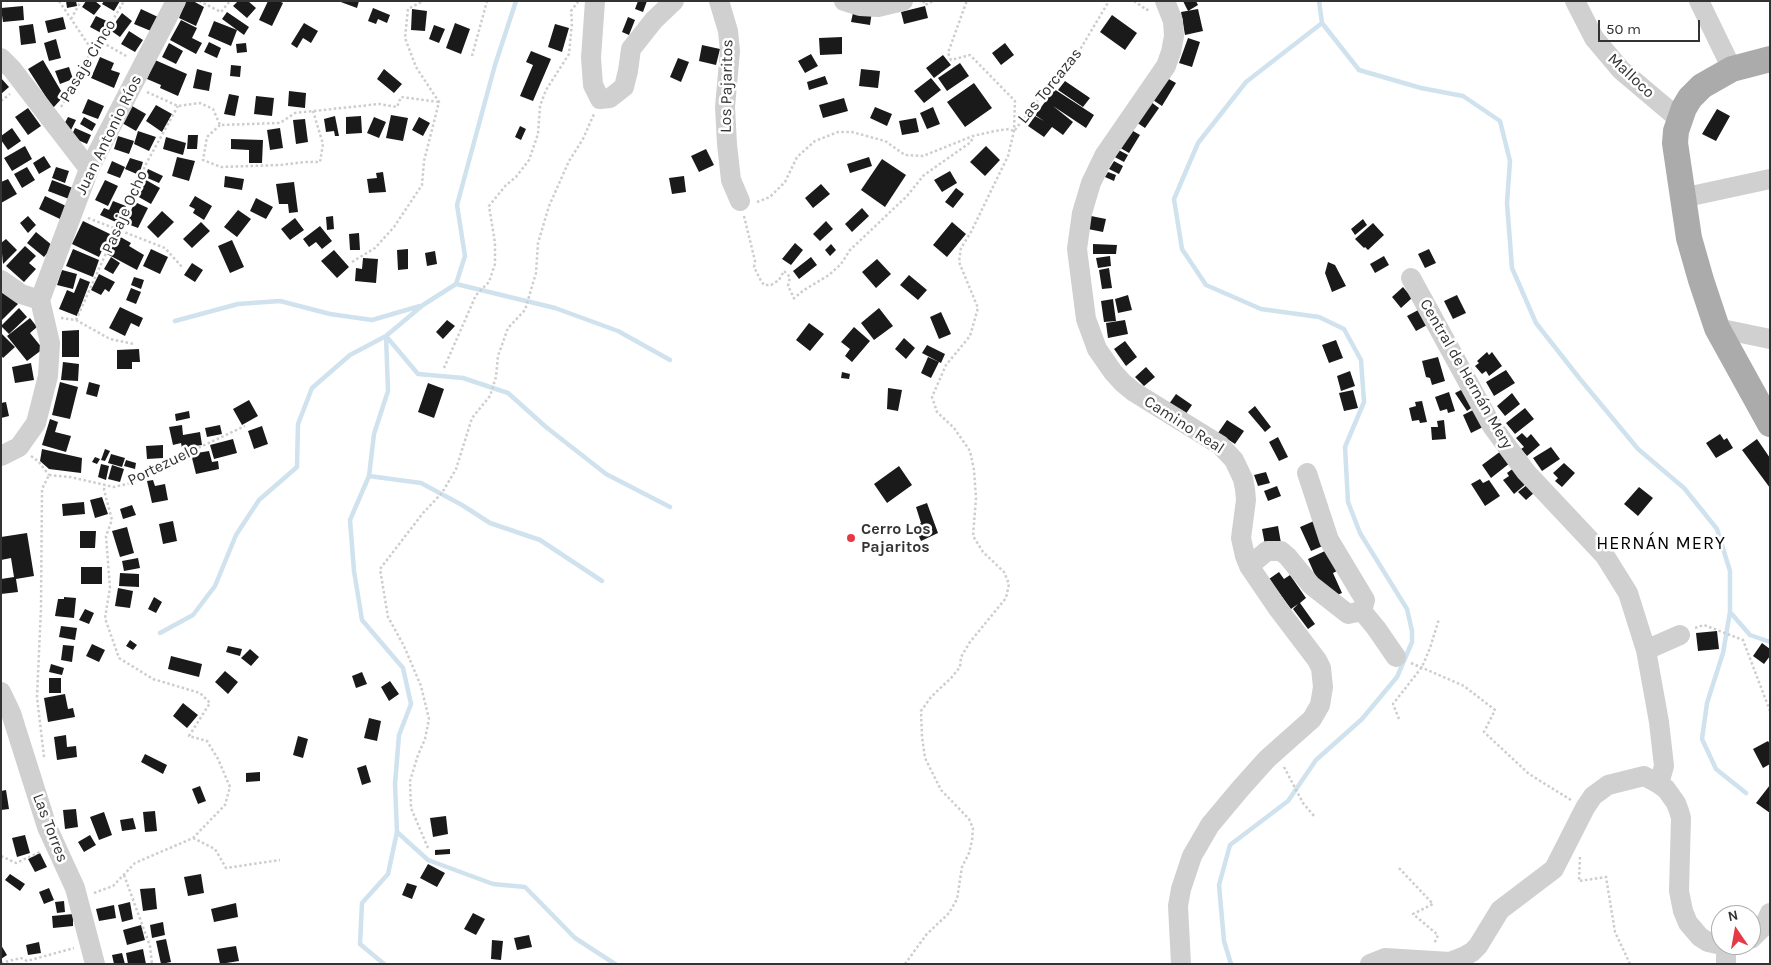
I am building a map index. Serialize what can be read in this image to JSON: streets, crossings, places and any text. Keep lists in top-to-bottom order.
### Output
{
  "streets": {
    "street": [
      "Malloco",
      "Los Pajaritos",
      "Juan Antonio Ríos",
      "Central de Hernán Mery",
      "Camino Real",
      "Las Torres"
    ],
    "path": [
      "Pasaje Cinco",
      "Las Torcazas",
      "Pasaje Ocho",
      "Portezuelo"
    ]
  },
  "crossings": [
    ["Los Pajaritos", "Las Torcazas"]
  ],
  "districts": ["HERNÁN MERY"],
  "places": ["Cerro Los Pajaritos"],
  "scale_bar": "50 m",
  "north": "top"
}
